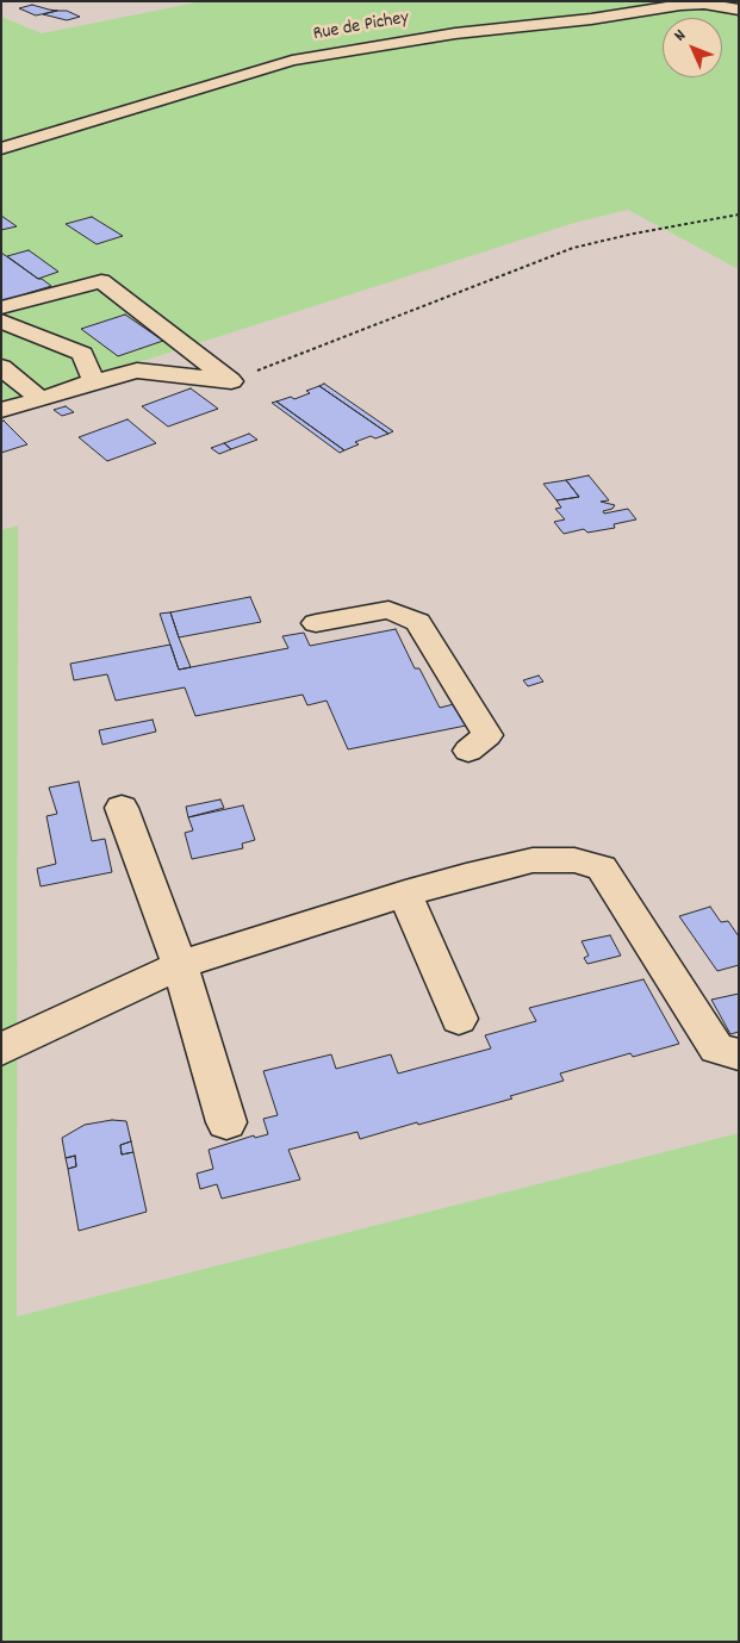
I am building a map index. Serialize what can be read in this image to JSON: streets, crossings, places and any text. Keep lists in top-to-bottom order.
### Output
{
  "streets": {
    "street": ["Rue de Pichey"]
  },
  "north": "top left"
}
